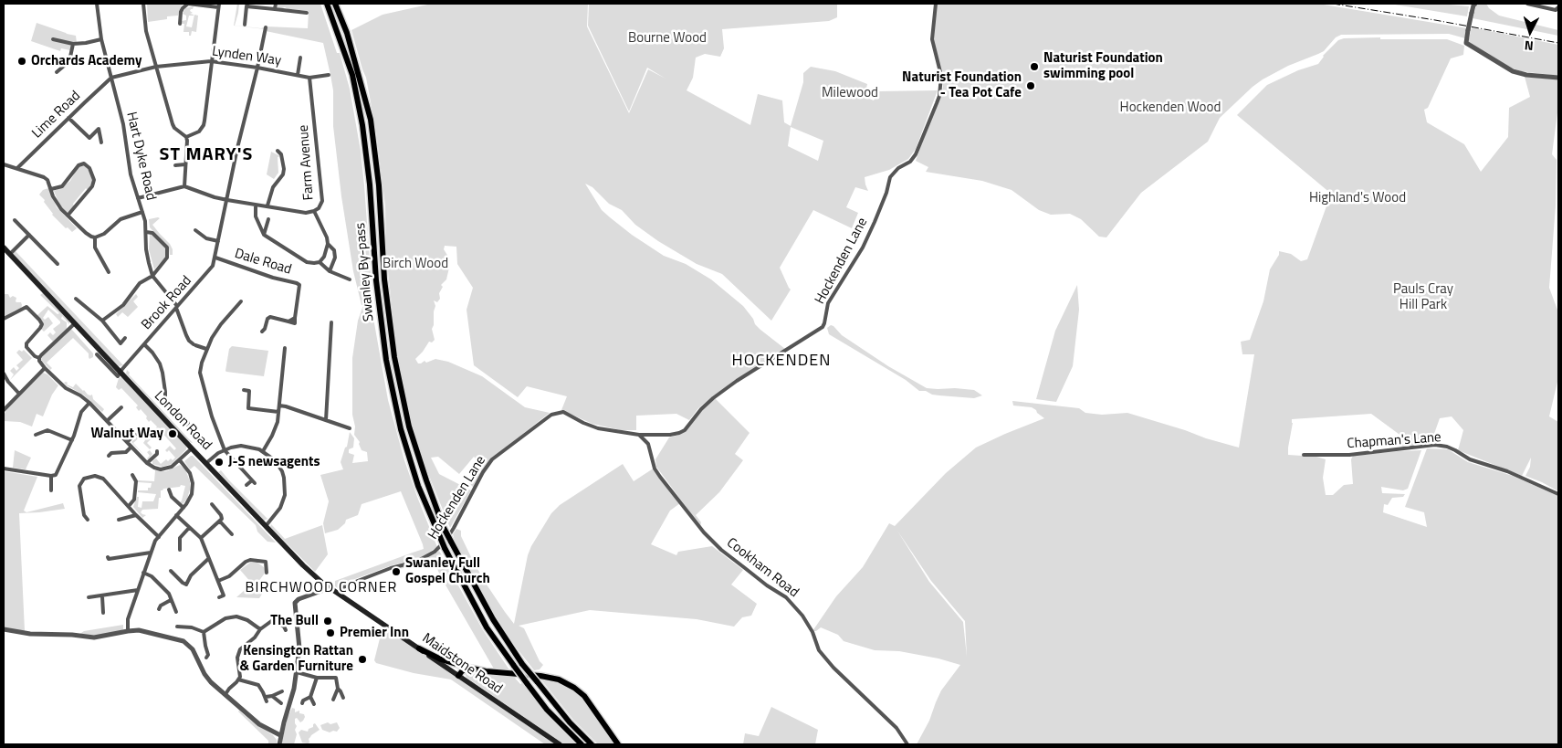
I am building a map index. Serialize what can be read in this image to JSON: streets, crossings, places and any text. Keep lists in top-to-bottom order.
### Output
{
  "streets": {
    "highway": ["Swanley By-pass"],
    "main road": ["London Road", "Maidstone Road"],
    "street": [
      "Lynden Way",
      "Lime Road",
      "Hart Dyke Road",
      "Farm Avenue",
      "Hockenden Lane",
      "Dale Road",
      "Brook Road",
      "Chapman's Lane",
      "Cookham Road"
    ]
  },
  "crossings": [
    ["Lynden Way", "Lime Road"],
    ["Lynden Way", "Hart Dyke Road"],
    ["Lynden Way", "Farm Avenue"],
    ["Lynden Way", "Brook Road"],
    ["Lime Road", "Hart Dyke Road"],
    ["Hart Dyke Road", "Brook Road"],
    ["Farm Avenue", "Brook Road"],
    ["Hockenden Lane", "London Road"],
    ["Dale Road", "Brook Road"],
    ["Brook Road", "London Road"],
    ["London Road", "Maidstone Road"]
  ],
  "districts": ["ST MARY'S", "HOCKENDEN", "BIRCHWOOD CORNER"],
  "parks": [
    "Bourne Wood",
    "Milewood",
    "Hockenden Wood",
    "Highland's Wood",
    "Birch Wood",
    "Pauls Cray Hill Park"
  ],
  "places": [
    "Orchards Academy",
    "Naturist Foundation swimming pool",
    "Naturist Foundation - Tea Pot Cafe",
    "Walnut Way",
    "J-S newsagents",
    "Swanley Full Gospel Church",
    "The Bull",
    "Premier Inn",
    "Kensington Rattan & Garden Furniture"
  ],
  "north": "bottom"
}
